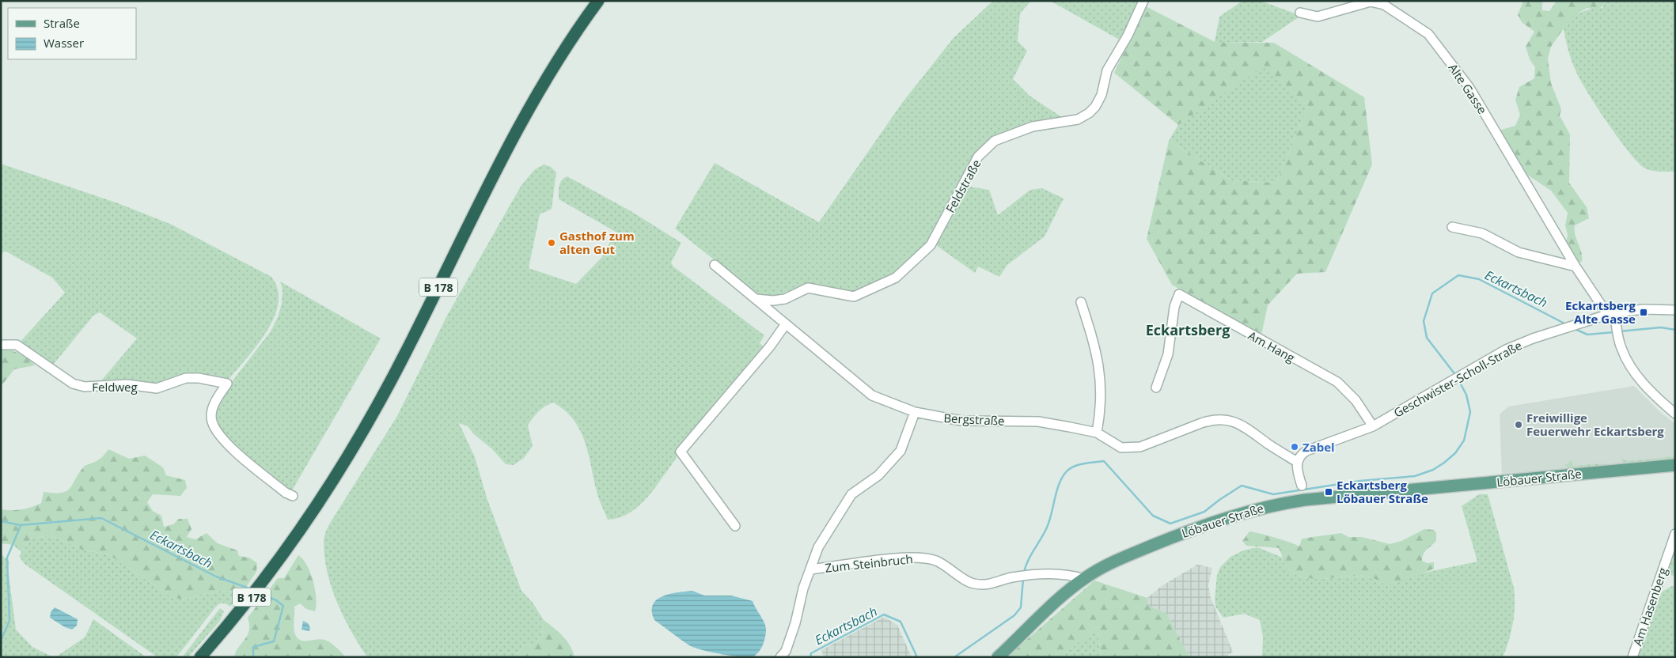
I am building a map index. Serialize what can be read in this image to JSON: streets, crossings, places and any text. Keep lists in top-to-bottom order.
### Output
{
  "streets": {
    "highway": ["B 178"],
    "main road": ["Löbauer Straße"],
    "street": [
      "Alte Gasse",
      "Feldstraße",
      "Am Hang",
      "Geschwister-Scholl-Straße",
      "Feldweg",
      "Bergstraße",
      "Zum Steinbruch",
      "Am Hasenberg"
    ]
  },
  "crossings": [
    ["Alte Gasse", "Geschwister-Scholl-Straße"],
    ["Feldstraße", "Bergstraße"],
    ["Am Hang", "Geschwister-Scholl-Straße"],
    ["Geschwister-Scholl-Straße", "Bergstraße"],
    ["Bergstraße", "Zum Steinbruch"],
    ["Löbauer Straße", "Zum Steinbruch"]
  ],
  "districts": ["Eckartsberg"],
  "water": ["Eckartsbach"],
  "places": {
    "other": ["Gasthof zum alten Gut", "Freiwillige Feuerwehr Eckartsberg", "Zabel"],
    "transit": ["Eckartsberg Alte Gasse", "Eckartsberg Löbauer Straße"]
  },
  "legend": ["Straße", "Wasser"]
}
